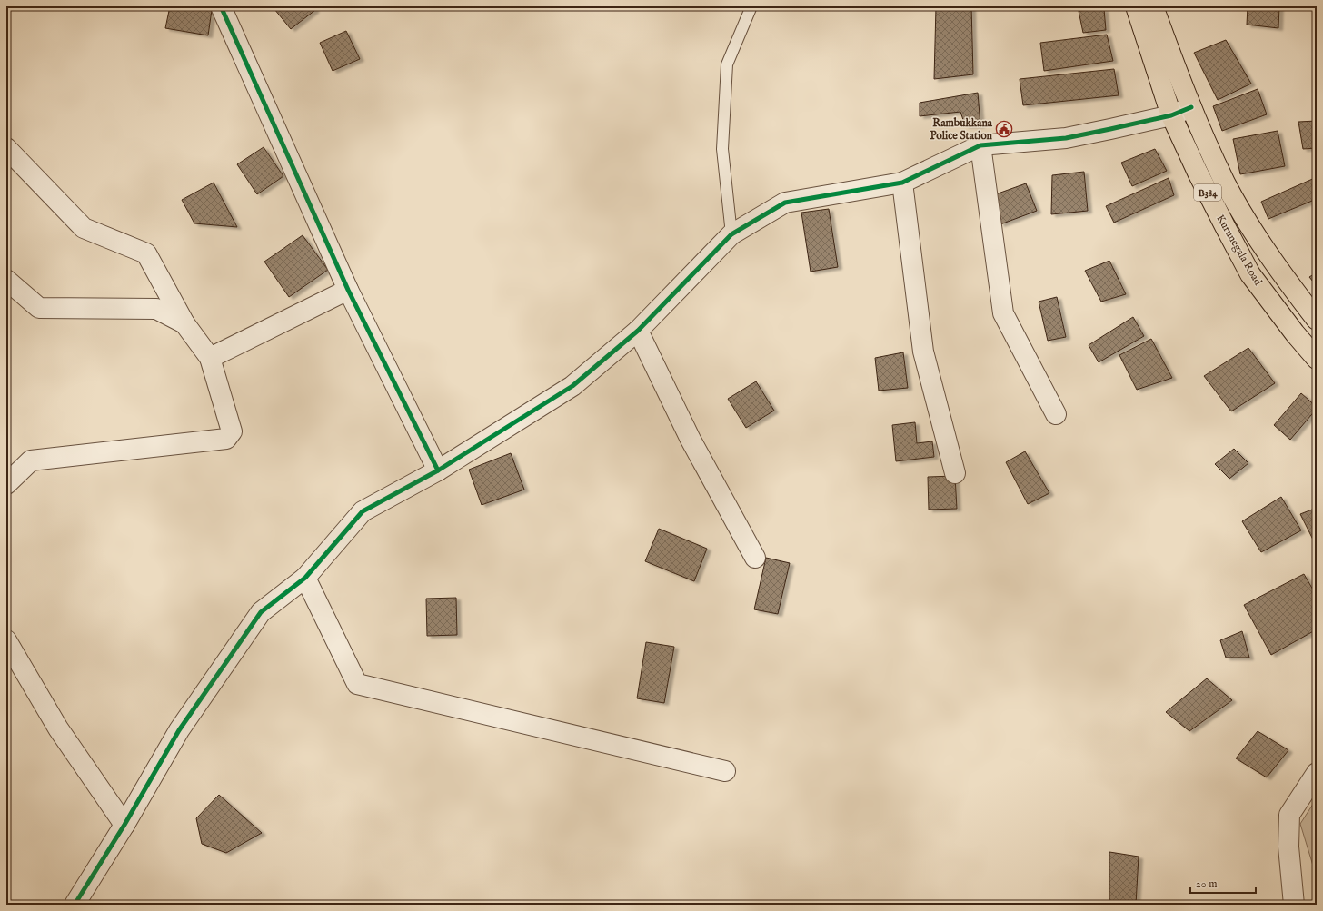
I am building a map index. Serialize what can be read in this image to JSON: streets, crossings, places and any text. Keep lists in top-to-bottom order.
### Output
{
  "streets": {
    "main road": ["B384", "Kurunegala Road"]
  },
  "places": {
    "public building": ["Rambukkana Police Station"]
  },
  "scale_bar": "20 m"
}
